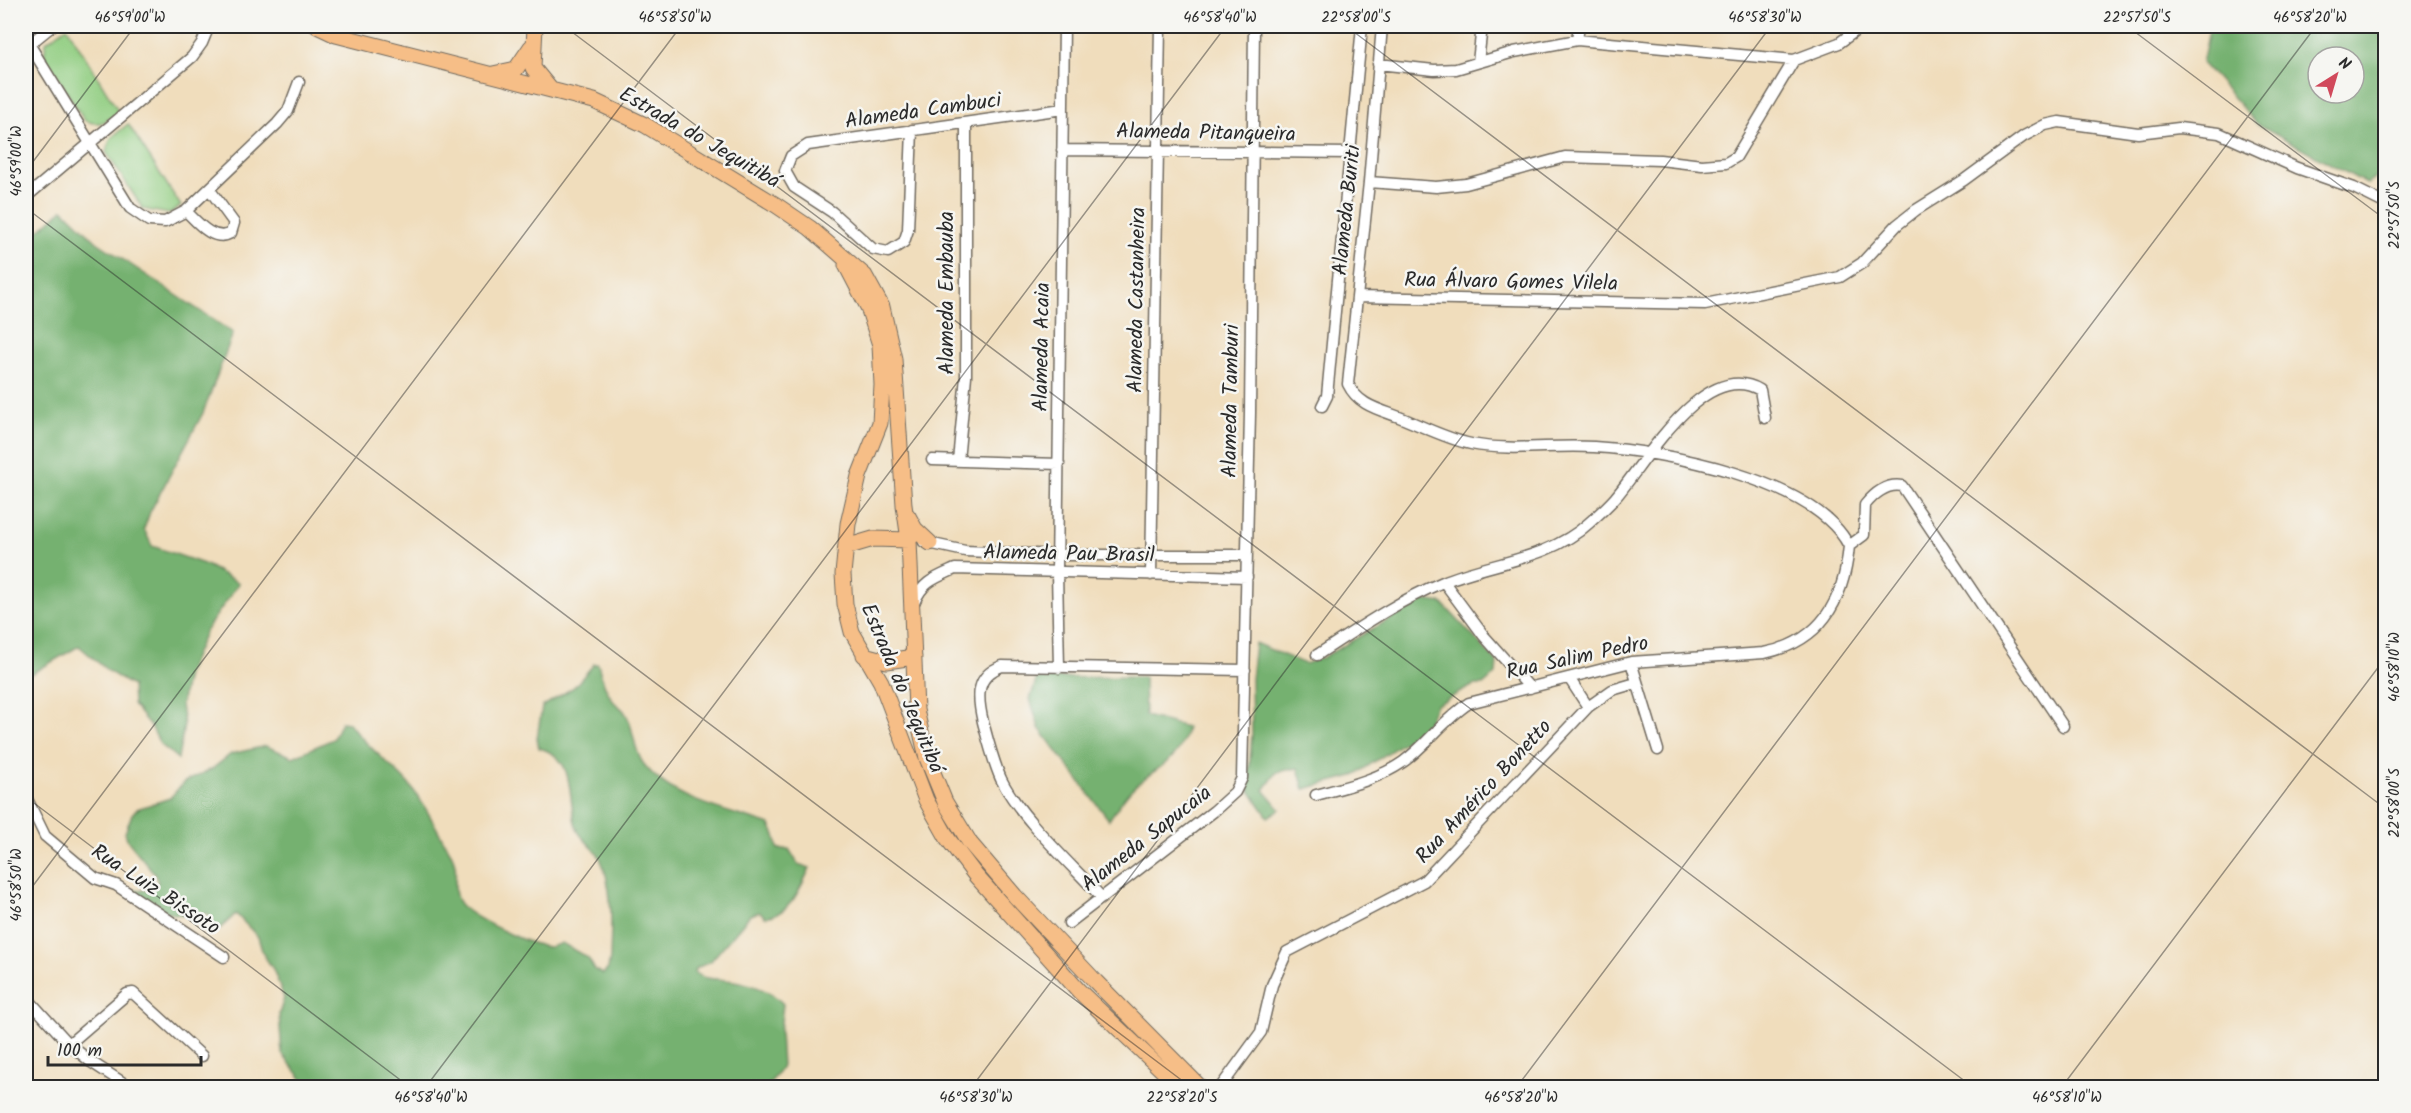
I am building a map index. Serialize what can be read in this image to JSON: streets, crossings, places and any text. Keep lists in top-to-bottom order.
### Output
{
  "streets": {
    "main road": ["Estrada do Jequitibá"],
    "street": [
      "Alameda Cambuci",
      "Alameda Pitanqueira",
      "Alameda Buriti",
      "Rua Álvaro Gomes Vilela",
      "Alameda Embauba",
      "Alameda Castanheira",
      "Alameda Acaia",
      "Alameda Tamburi",
      "Alameda Pau Brasil",
      "Rua Salim Pedro",
      "Rua Américo Bonetto",
      "Alameda Sapucaia",
      "Rua Luiz Bissoto"
    ]
  },
  "crossings": [
    ["Alameda Cambuci", "Alameda Embauba"],
    ["Alameda Cambuci", "Alameda Acaia"],
    ["Alameda Pitanqueira", "Alameda Castanheira"],
    ["Alameda Pitanqueira", "Alameda Acaia"],
    ["Alameda Pitanqueira", "Alameda Tamburi"],
    ["Estrada do Jequitibá", "Alameda Pau Brasil"],
    ["Alameda Buriti", "Rua Álvaro Gomes Vilela"],
    ["Alameda Castanheira", "Alameda Pau Brasil"],
    ["Alameda Acaia", "Alameda Pau Brasil"],
    ["Alameda Tamburi", "Alameda Pau Brasil"],
    ["Alameda Tamburi", "Alameda Sapucaia"]
  ],
  "scale_bar": "100 m",
  "north": "top right",
  "coordinates": [
    "46°59'00\"W",
    "46°58'50\"W",
    "46°58'40\"W",
    "22°58'00\"S",
    "46°58'30\"W",
    "22°57'50\"S",
    "46°58'20\"W",
    "46°58'10\"W",
    "22°58'20\"S"
  ]
}
